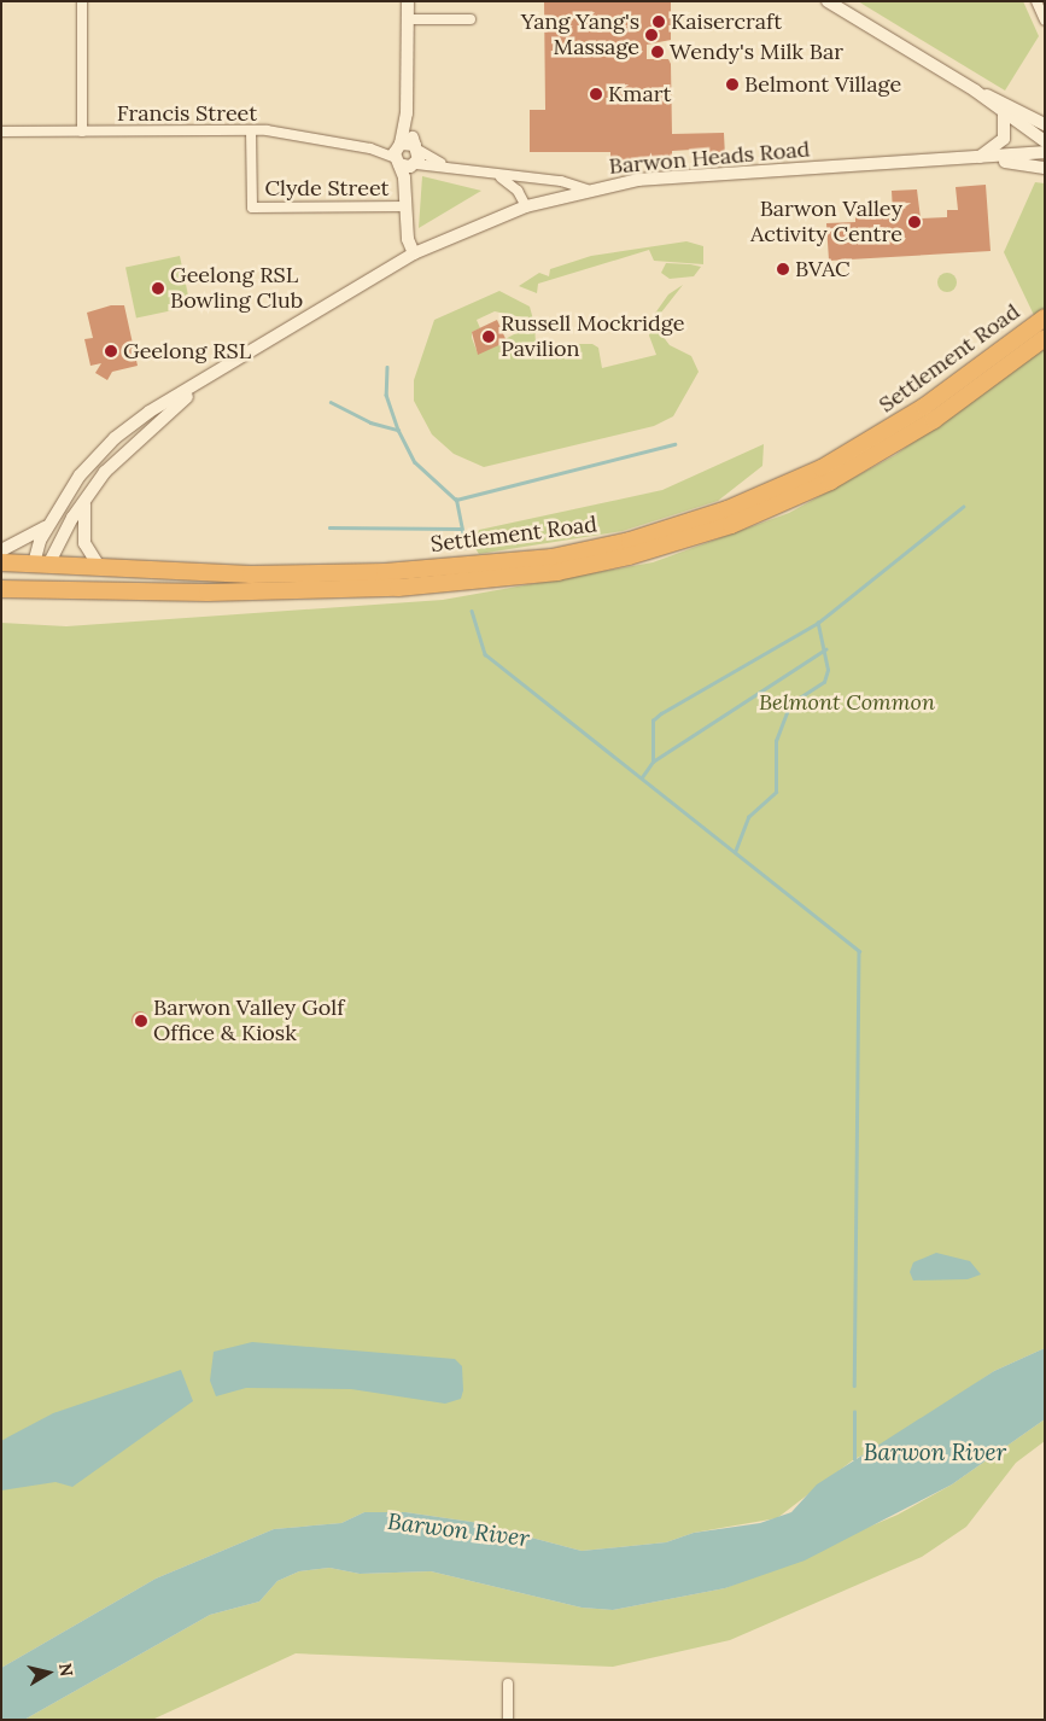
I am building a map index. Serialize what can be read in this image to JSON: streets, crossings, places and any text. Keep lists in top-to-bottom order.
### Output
{
  "streets": {
    "highway": ["Settlement Road"],
    "street": ["Francis Street", "Barwon Heads Road", "Clyde Street"]
  },
  "crossings": [
    ["Francis Street", "Clyde Street"],
    ["Barwon Heads Road", "Settlement Road"]
  ],
  "water": ["Barwon River"],
  "parks": ["Belmont Common"],
  "places": [
    "Kaisercraft",
    "Yang Yang's Massage",
    "Wendy's Milk Bar",
    "Belmont Village",
    "Kmart",
    "Barwon Valley Activity Centre",
    "BVAC",
    "Geelong RSL Bowling Club",
    "Russell Mockridge Pavilion",
    "Geelong RSL",
    "Barwon Valley Golf Office & Kiosk"
  ],
  "north": "right"
}
